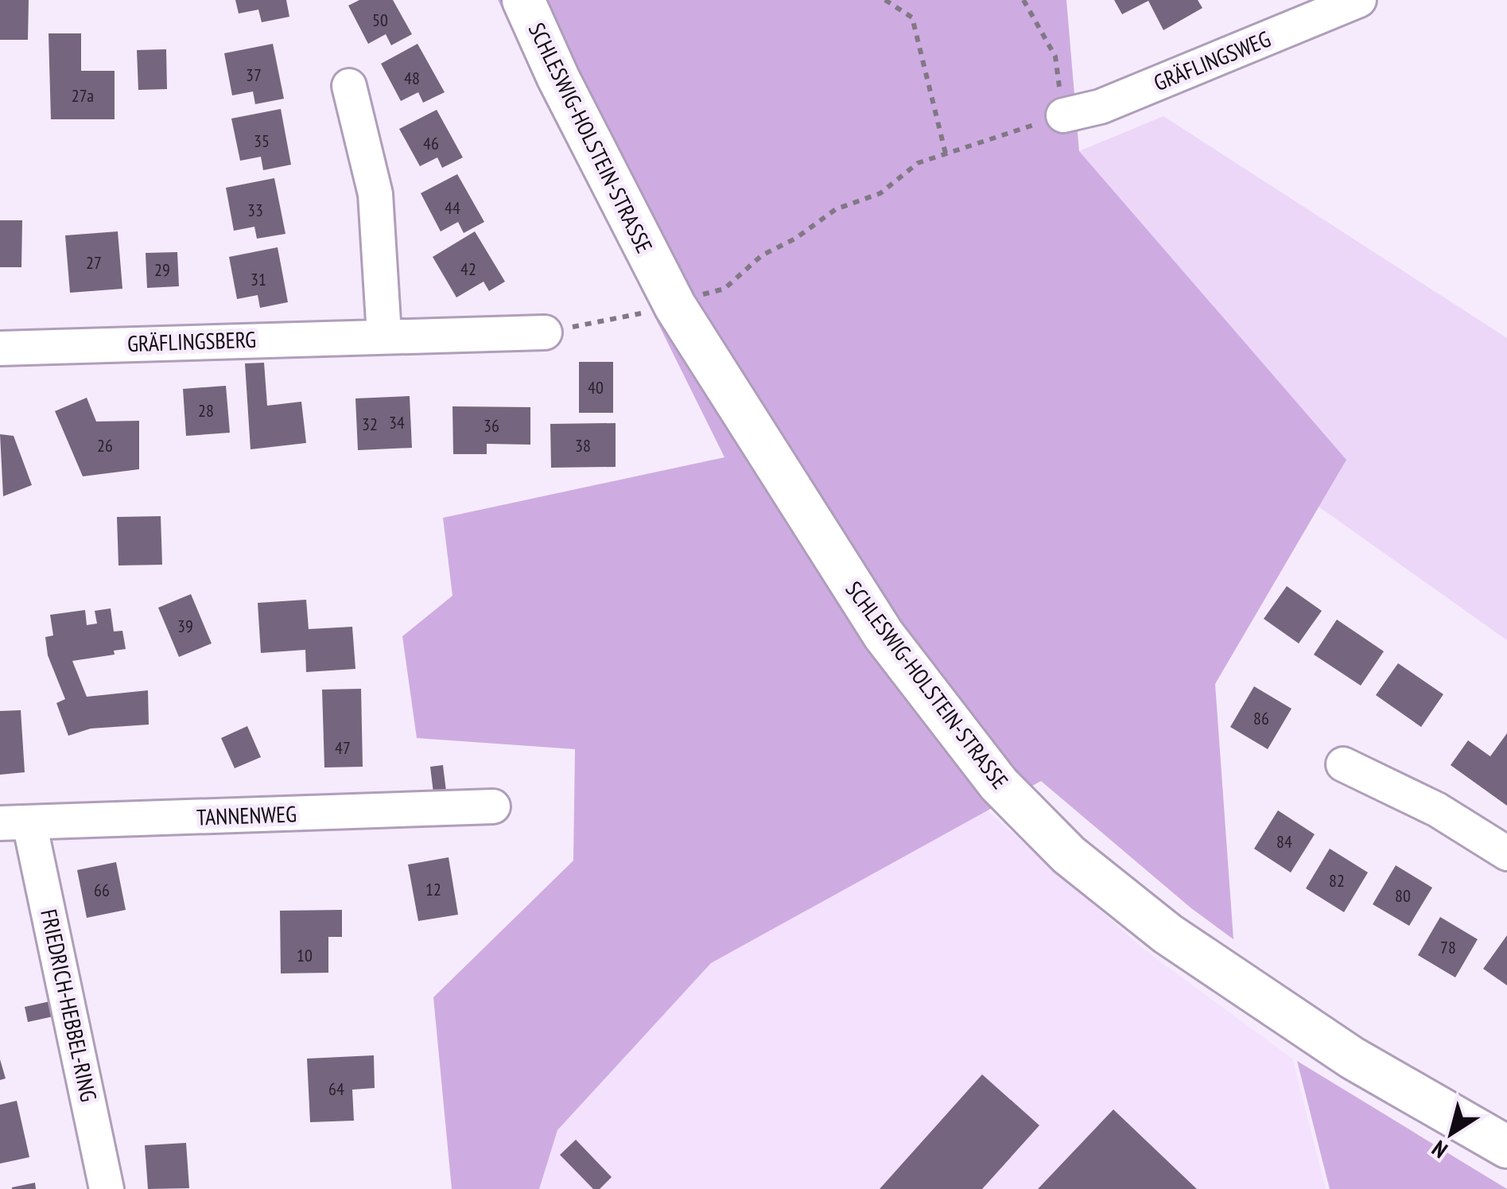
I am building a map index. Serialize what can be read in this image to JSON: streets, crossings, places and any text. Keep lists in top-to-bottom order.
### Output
{
  "streets": {
    "main road": ["SCHLESWIG-HOLSTEIN-STRASSE"],
    "street": [
      "GRÄFLINGSWEG",
      "GRÄFLINGSBERG",
      "TANNENWEG",
      "FRIEDRICH-HEBBEL-RING"
    ]
  },
  "crossings": [
    ["TANNENWEG", "FRIEDRICH-HEBBEL-RING"]
  ],
  "house_numbers": [
    "50",
    "37",
    "48",
    "27a",
    "35",
    "46",
    "44",
    "33",
    "27",
    "42",
    "29",
    "31",
    "40",
    "28",
    "34",
    "32",
    "36",
    "26",
    "38",
    "39",
    "86",
    "47",
    "84",
    "82",
    "12",
    "66",
    "80",
    "78",
    "10",
    "64"
  ],
  "north": "bottom left"
}
